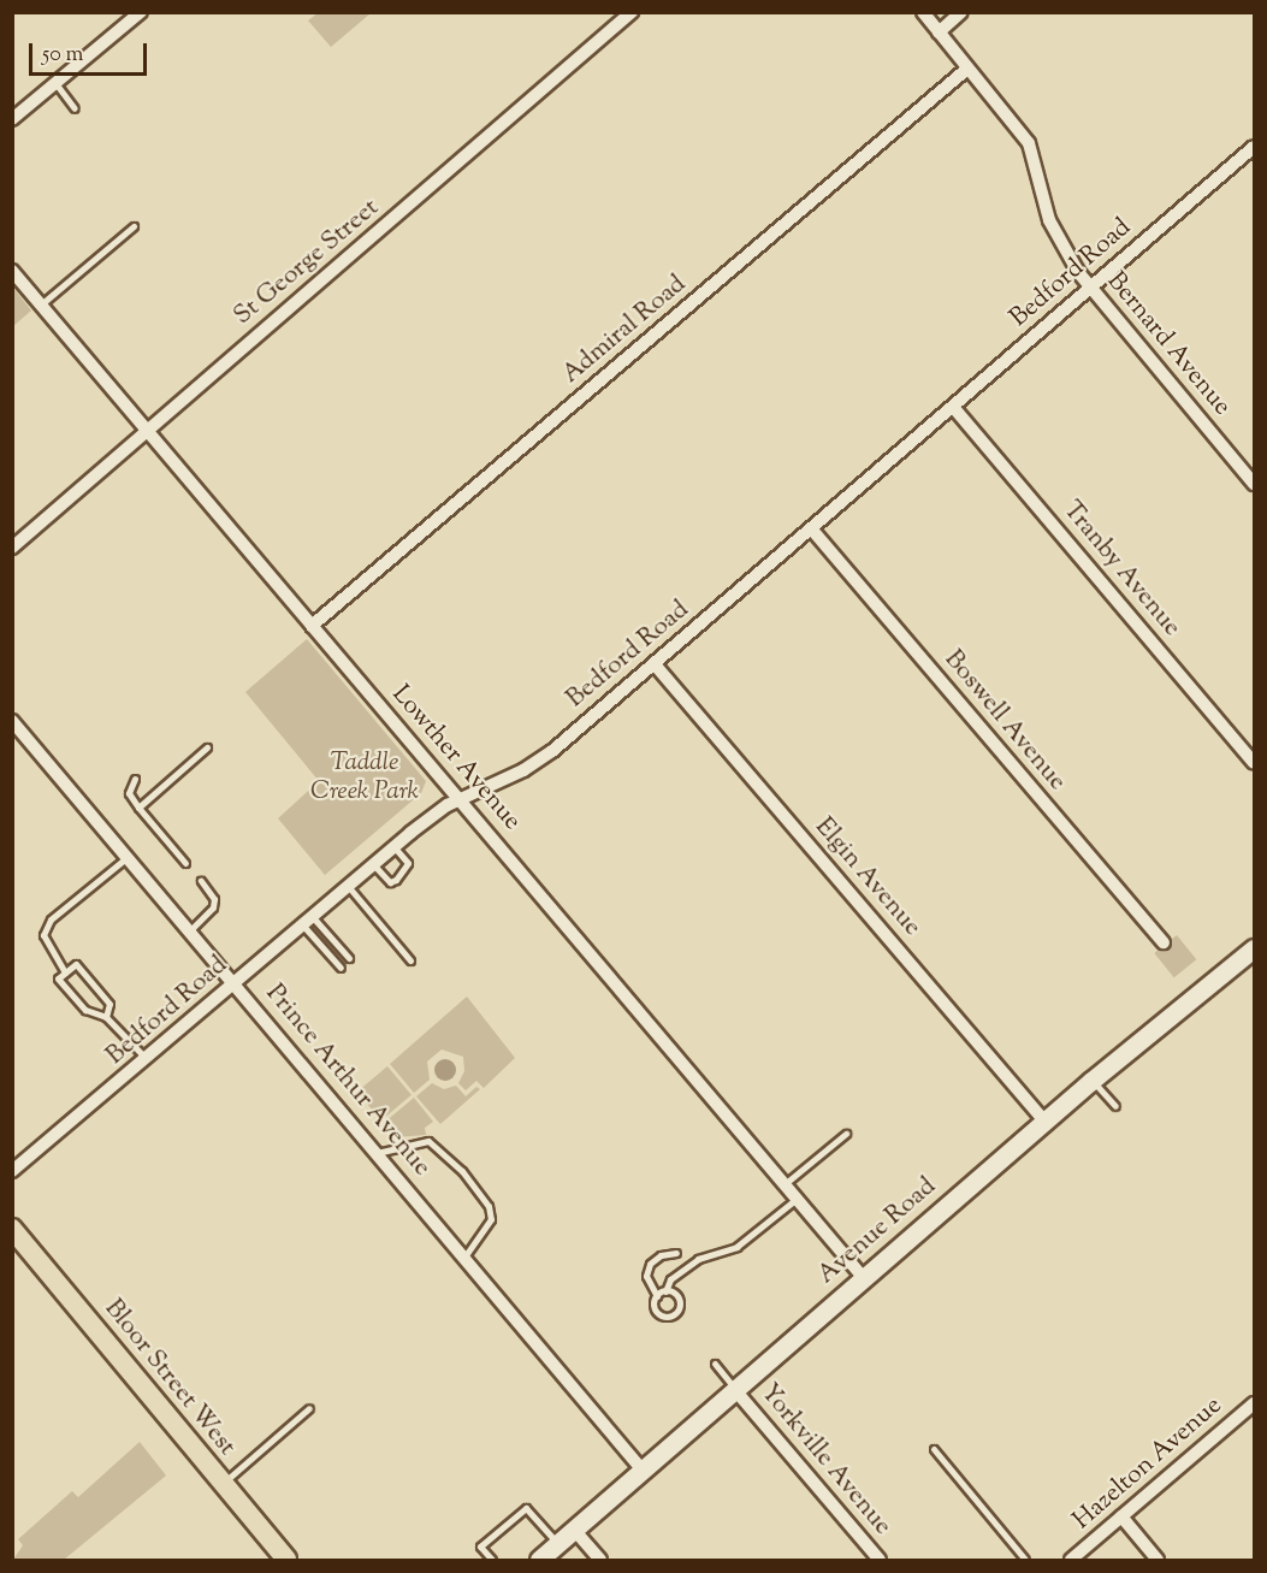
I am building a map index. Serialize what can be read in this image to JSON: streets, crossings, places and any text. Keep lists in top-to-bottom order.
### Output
{
  "streets": {
    "main road": ["Avenue Road", "Bloor Street West"],
    "street": [
      "St George Street",
      "Bedford Road",
      "Admiral Road",
      "Bernard Avenue",
      "Tranby Avenue",
      "Boswell Avenue",
      "Lowther Avenue",
      "Elgin Avenue",
      "Prince Arthur Avenue",
      "Yorkville Avenue",
      "Hazelton Avenue"
    ]
  },
  "crossings": [
    ["St George Street", "Lowther Avenue"],
    ["Bedford Road", "Bernard Avenue"],
    ["Bedford Road", "Tranby Avenue"],
    ["Bedford Road", "Boswell Avenue"],
    ["Bedford Road", "Lowther Avenue"],
    ["Bedford Road", "Elgin Avenue"],
    ["Bedford Road", "Prince Arthur Avenue"],
    ["Admiral Road", "Bernard Avenue"],
    ["Admiral Road", "Lowther Avenue"],
    ["Lowther Avenue", "Avenue Road"],
    ["Elgin Avenue", "Avenue Road"],
    ["Prince Arthur Avenue", "Avenue Road"],
    ["Avenue Road", "Yorkville Avenue"]
  ],
  "parks": ["Taddle Creek Park"],
  "scale_bar": "50 m"
}
